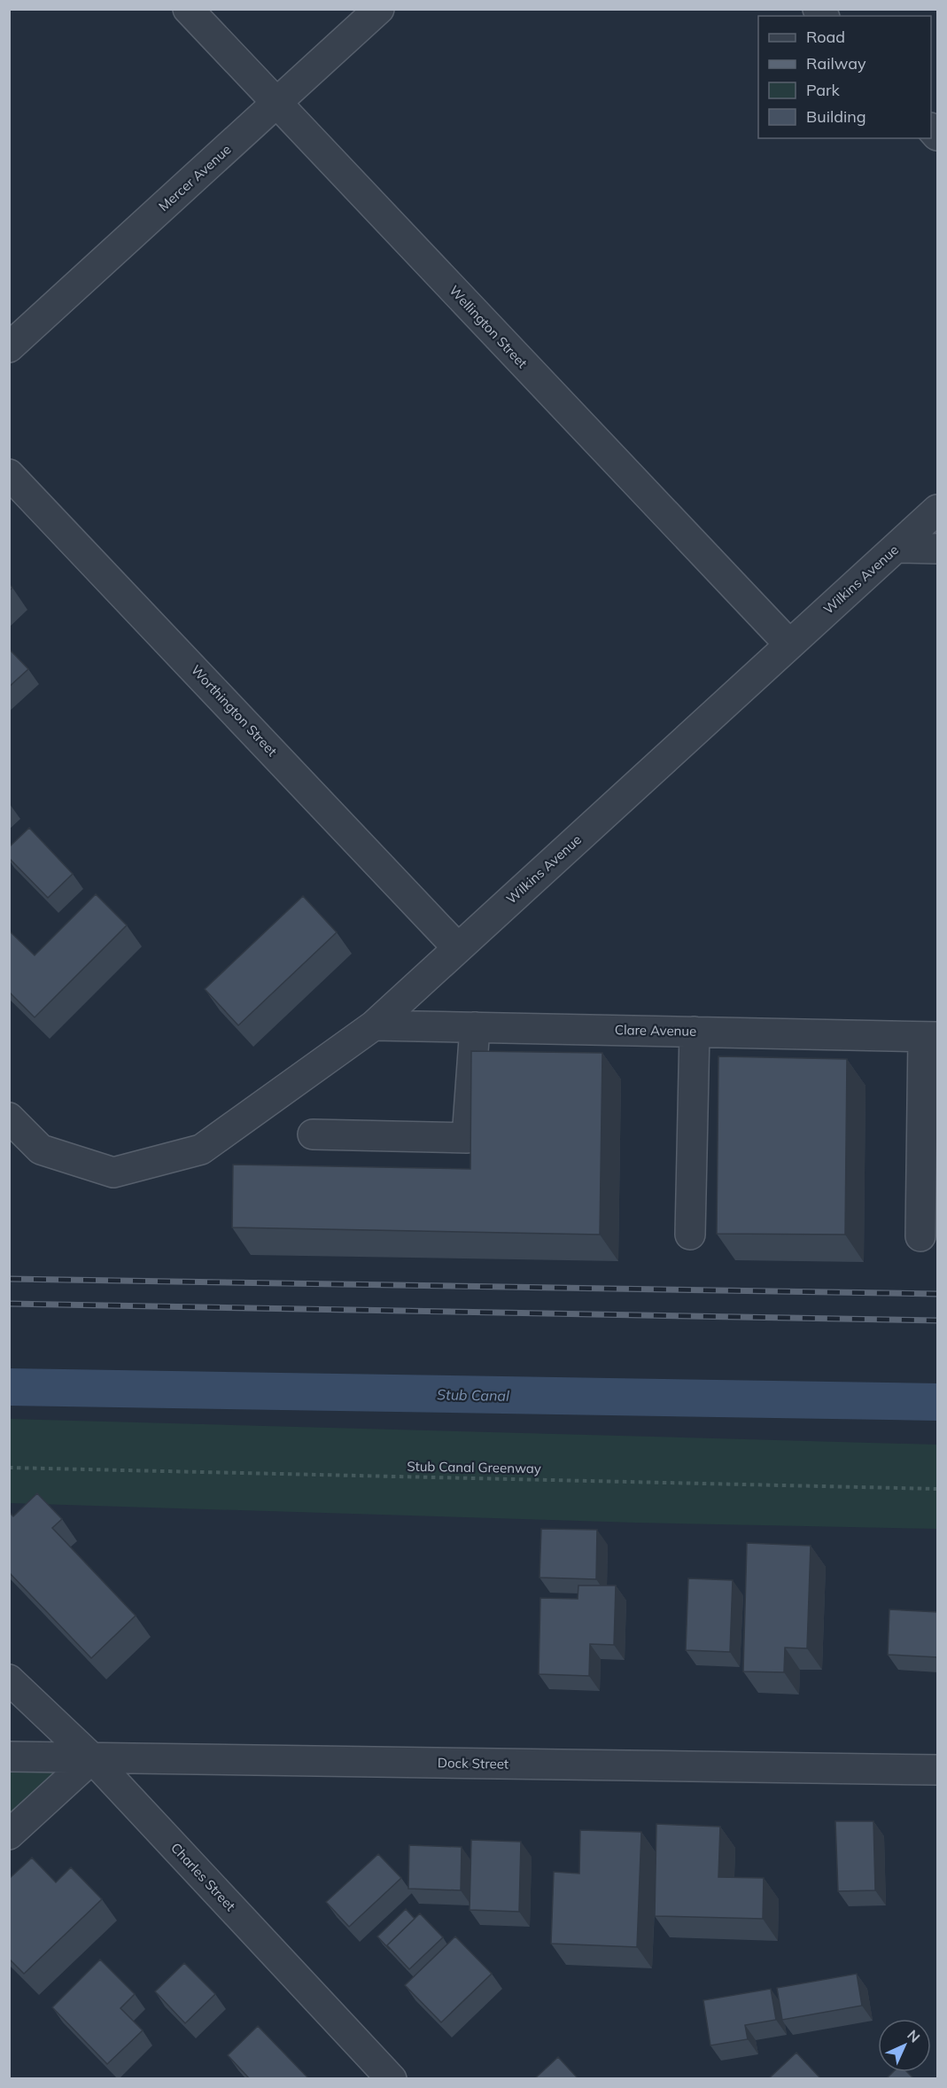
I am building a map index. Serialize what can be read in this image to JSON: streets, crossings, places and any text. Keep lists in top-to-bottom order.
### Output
{
  "streets": {
    "street": [
      "Mercer Avenue",
      "Wellington Street",
      "Wilkins Avenue",
      "Worthington Street",
      "Clare Avenue",
      "Dock Street",
      "Charles Street"
    ],
    "path": ["Stub Canal Greenway"]
  },
  "crossings": [
    ["Mercer Avenue", "Wellington Street"],
    ["Wellington Street", "Wilkins Avenue"],
    ["Wilkins Avenue", "Worthington Street"],
    ["Wilkins Avenue", "Clare Avenue"],
    ["Dock Street", "Charles Street"]
  ],
  "water": ["Stub Canal"],
  "legend": [
    "Road",
    "Railway",
    "Park",
    "Building"
  ],
  "north": "top right"
}
